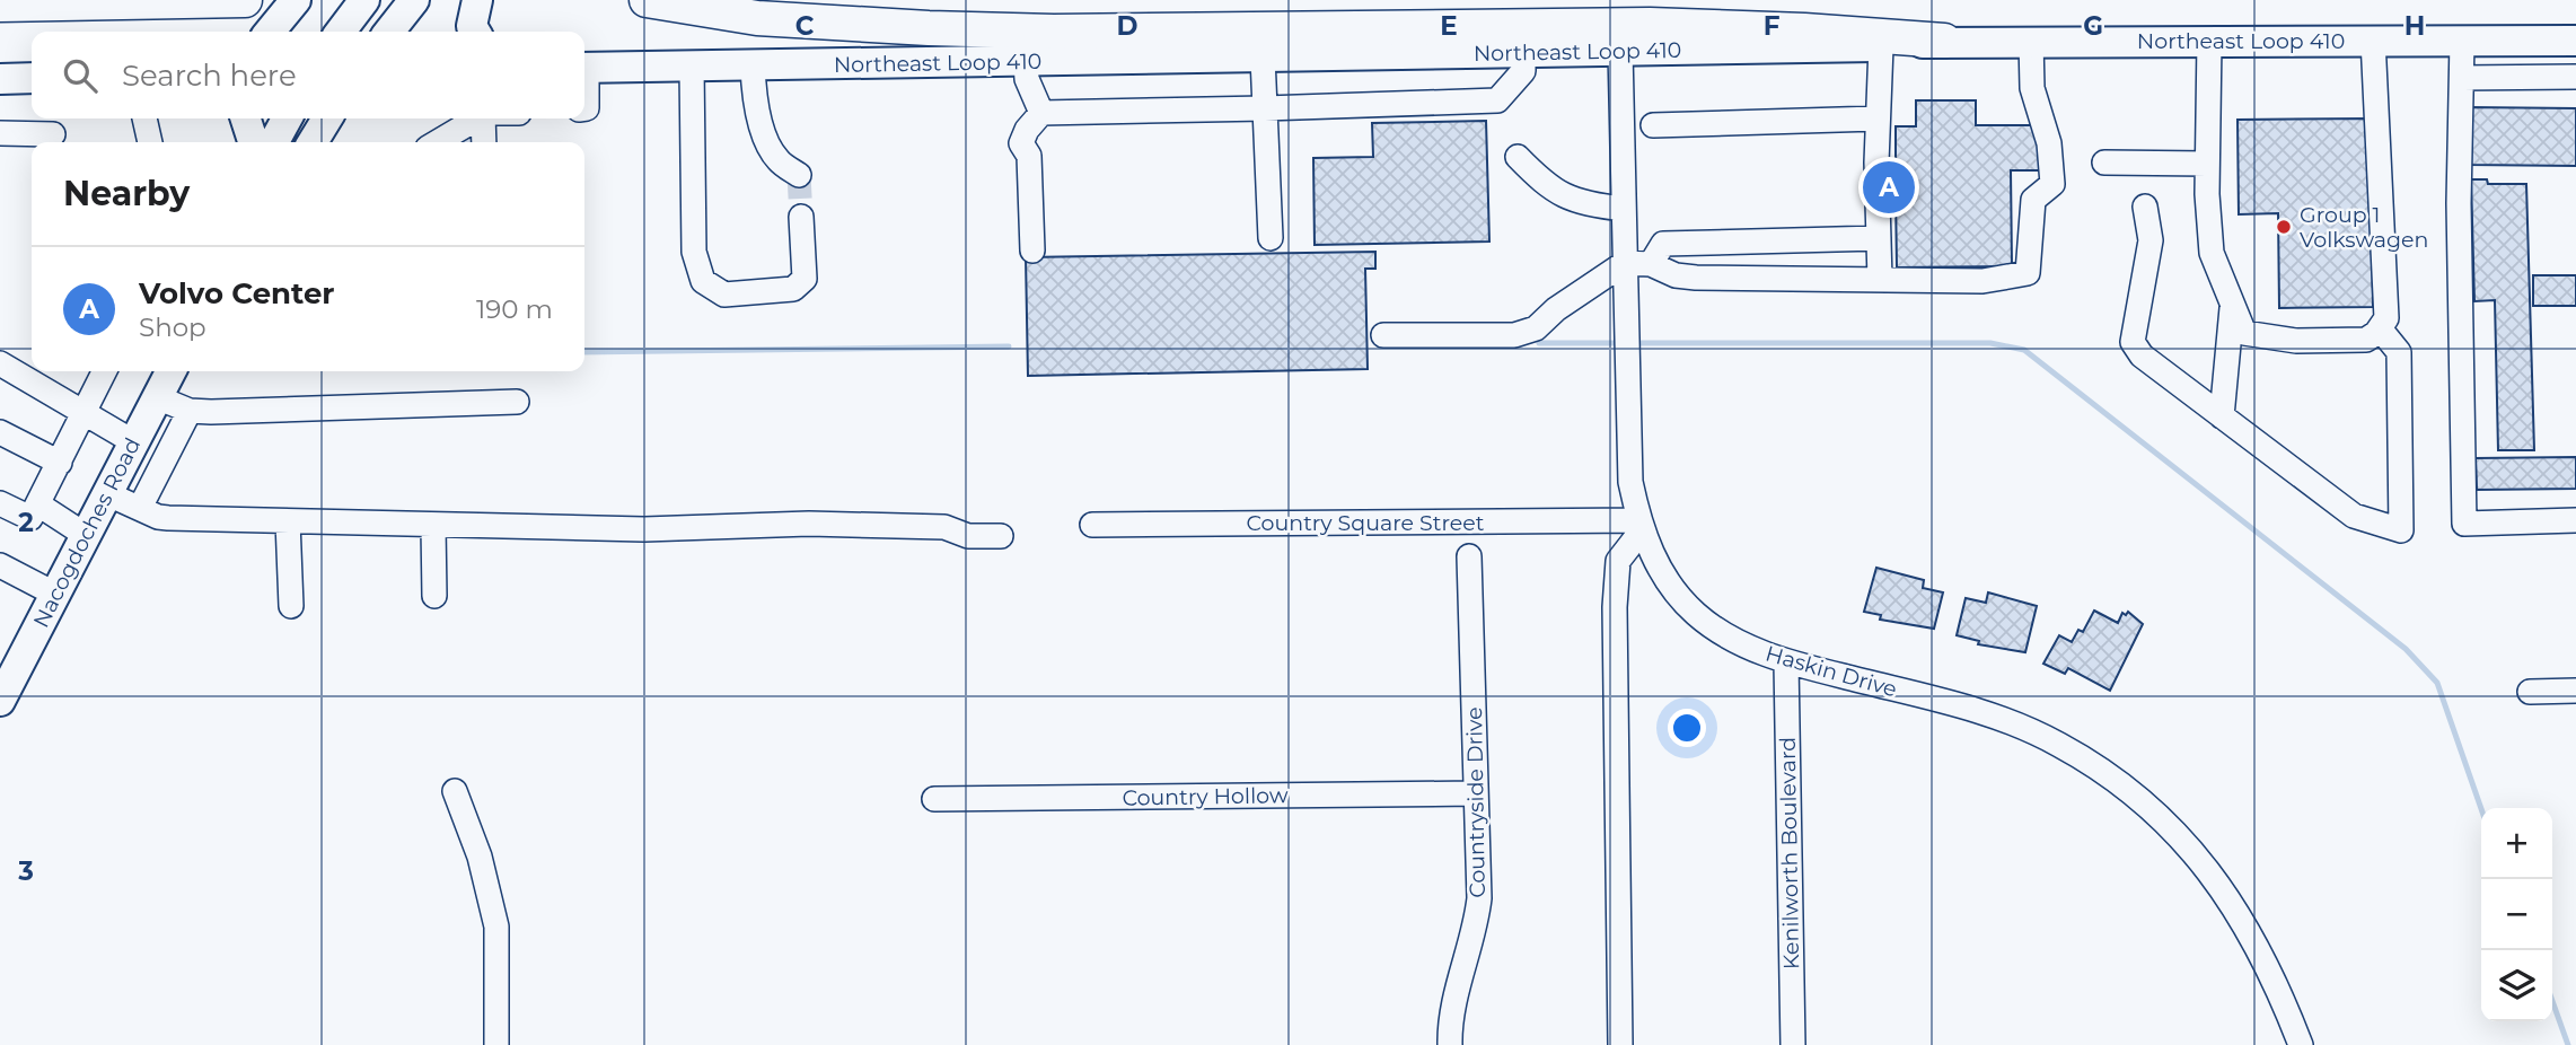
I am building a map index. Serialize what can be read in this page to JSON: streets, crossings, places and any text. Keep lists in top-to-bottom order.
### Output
{
  "streets": {
    "main road": ["Northeast Loop 410", "Nacogdoches Road"],
    "street": [
      "Country Square Street",
      "Haskin Drive",
      "Country Hollow",
      "Countryside Drive",
      "Kenilworth Boulevard"
    ]
  },
  "crossings": [
    ["Northeast Loop 410", "Haskin Drive"],
    ["Country Square Street", "Haskin Drive"],
    ["Haskin Drive", "Kenilworth Boulevard"],
    ["Country Hollow", "Countryside Drive"]
  ],
  "places": ["Group 1 Volkswagen"],
  "page": {
    "search": "Search here",
    "heading": "Nearby",
    "pins": "A",
    "list": [
      {
        "mark": "A",
        "name": "Volvo Center",
        "note": "Shop",
        "value": "190 m"
      }
    ],
    "map_buttons": ["+", "−"]
  },
  "grid": {
    "columns": [
      "C",
      "D",
      "E",
      "F",
      "G",
      "H"
    ],
    "rows": ["2", "3"]
  }
}
